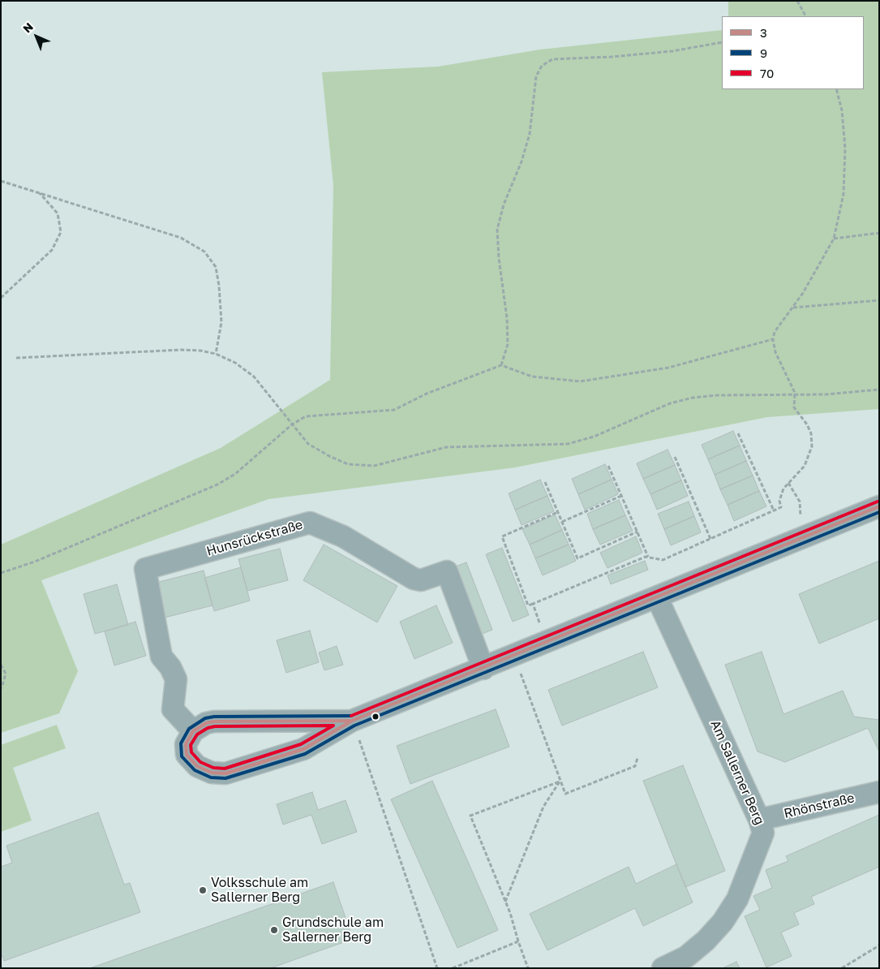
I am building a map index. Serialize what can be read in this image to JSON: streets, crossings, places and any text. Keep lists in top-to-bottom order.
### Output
{
  "streets": {
    "street": ["Hunsrückstraße", "Am Sallerner Berg", "Rhönstraße"]
  },
  "crossings": [
    ["Am Sallerner Berg", "Rhönstraße"]
  ],
  "places": ["Volksschule am Sallerner Berg", "Grundschule am Sallerner Berg"],
  "lines": ["transit line 70", "transit line 3", "transit line 9"],
  "legend": ["3", "9", "70"],
  "north": "top left"
}
